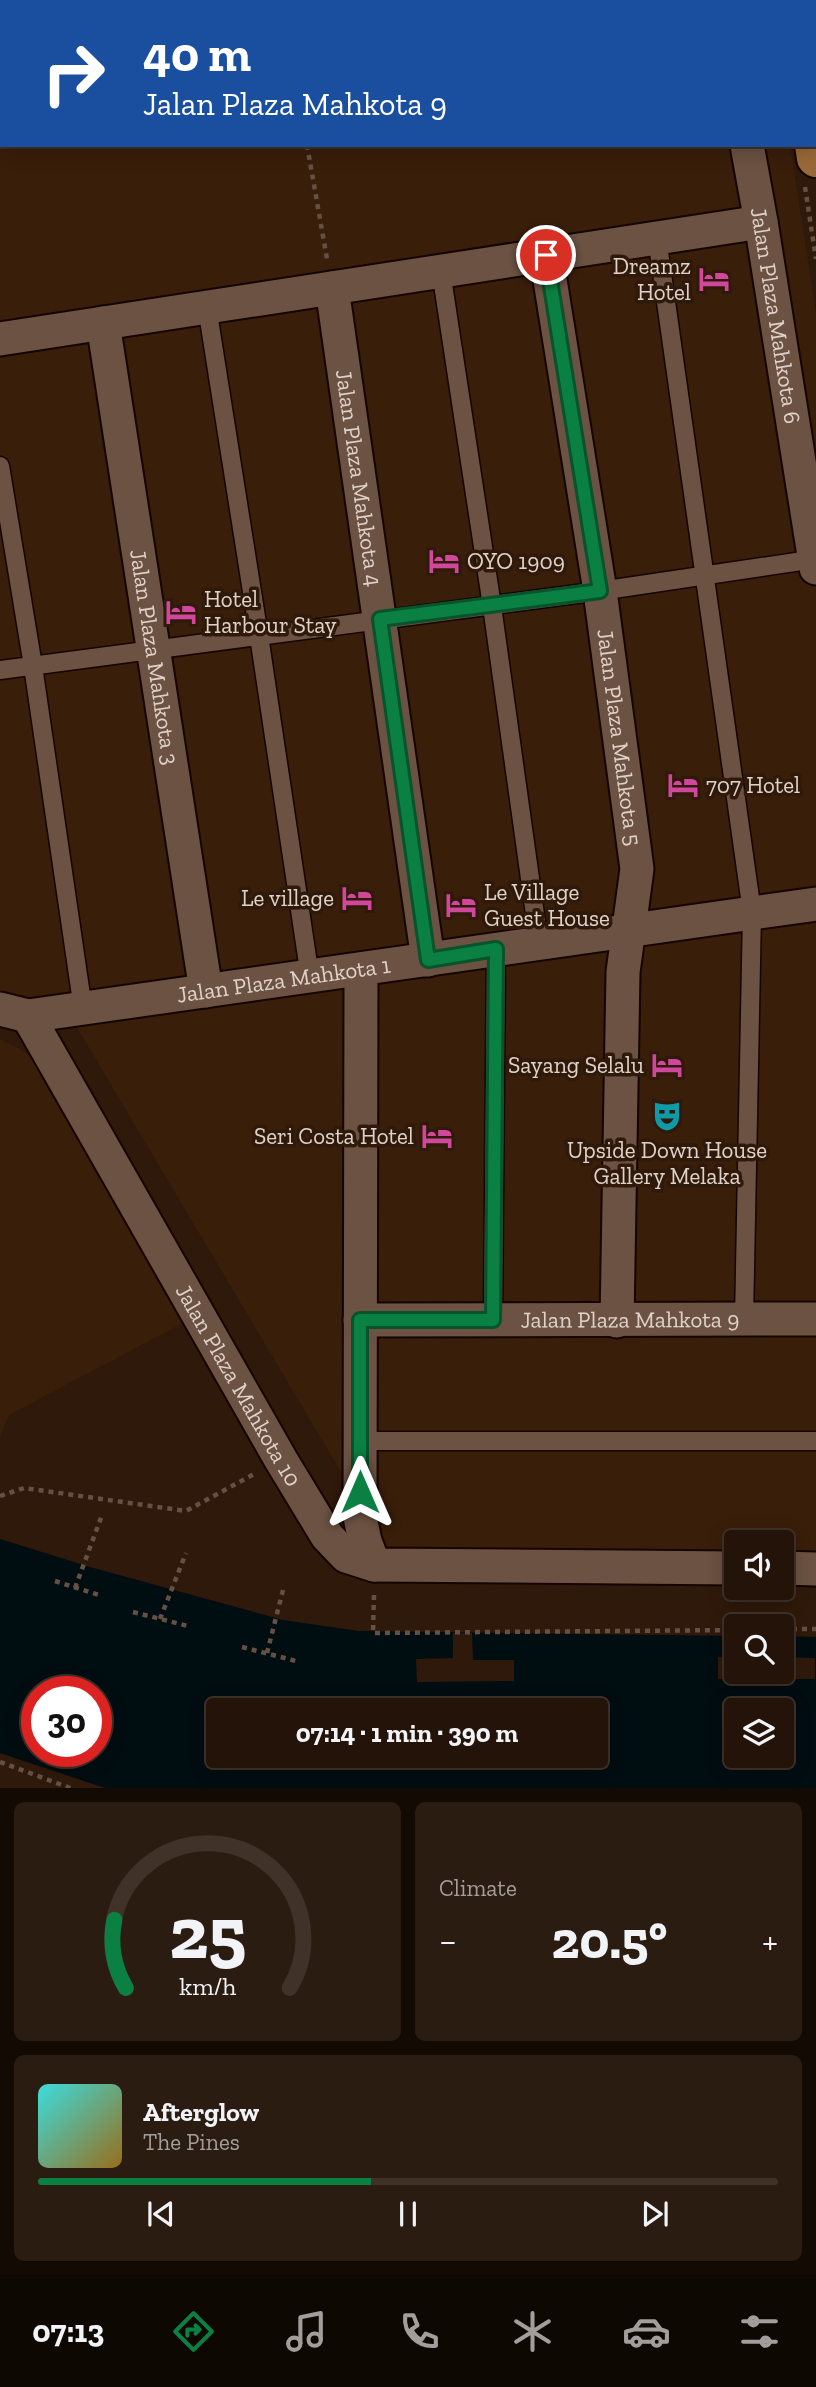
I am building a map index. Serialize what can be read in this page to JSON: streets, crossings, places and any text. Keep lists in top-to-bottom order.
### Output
{
  "streets": {
    "street": [
      "Jalan Plaza Mahkota 6",
      "Jalan Plaza Mahkota 4",
      "Jalan Plaza Mahkota 3",
      "Jalan Plaza Mahkota 5",
      "Jalan Plaza Mahkota 1",
      "Jalan Plaza Mahkota 9",
      "Jalan Plaza Mahkota 10"
    ]
  },
  "crossings": [
    ["Jalan Plaza Mahkota 4", "Jalan Plaza Mahkota 1"],
    ["Jalan Plaza Mahkota 3", "Jalan Plaza Mahkota 1"],
    ["Jalan Plaza Mahkota 5", "Jalan Plaza Mahkota 1"],
    ["Jalan Plaza Mahkota 5", "Jalan Plaza Mahkota 9"],
    ["Jalan Plaza Mahkota 1", "Jalan Plaza Mahkota 10"]
  ],
  "places": {
    "hotel": [
      "Dreamz Hotel",
      "OYO 1909",
      "Hotel Harbour Stay",
      "707 Hotel",
      "Le village",
      "Le Village Guest House",
      "Sayang Selalu",
      "Seri Costa Hotel"
    ],
    "theatre": ["Upside Down House Gallery Melaka"]
  },
  "page": {
    "turn": ["40 m", "Jalan Plaza Mahkota 9"],
    "limit": "30",
    "trip": "07:14 · 1 min · 390 m",
    "tile": "Climate",
    "heat": ["−", "20.5°", "+"],
    "song": ["Afterglow", "The Pines"],
    "tabs": "07:13",
    "gauge": ["25", "km/h"]
  }
}
